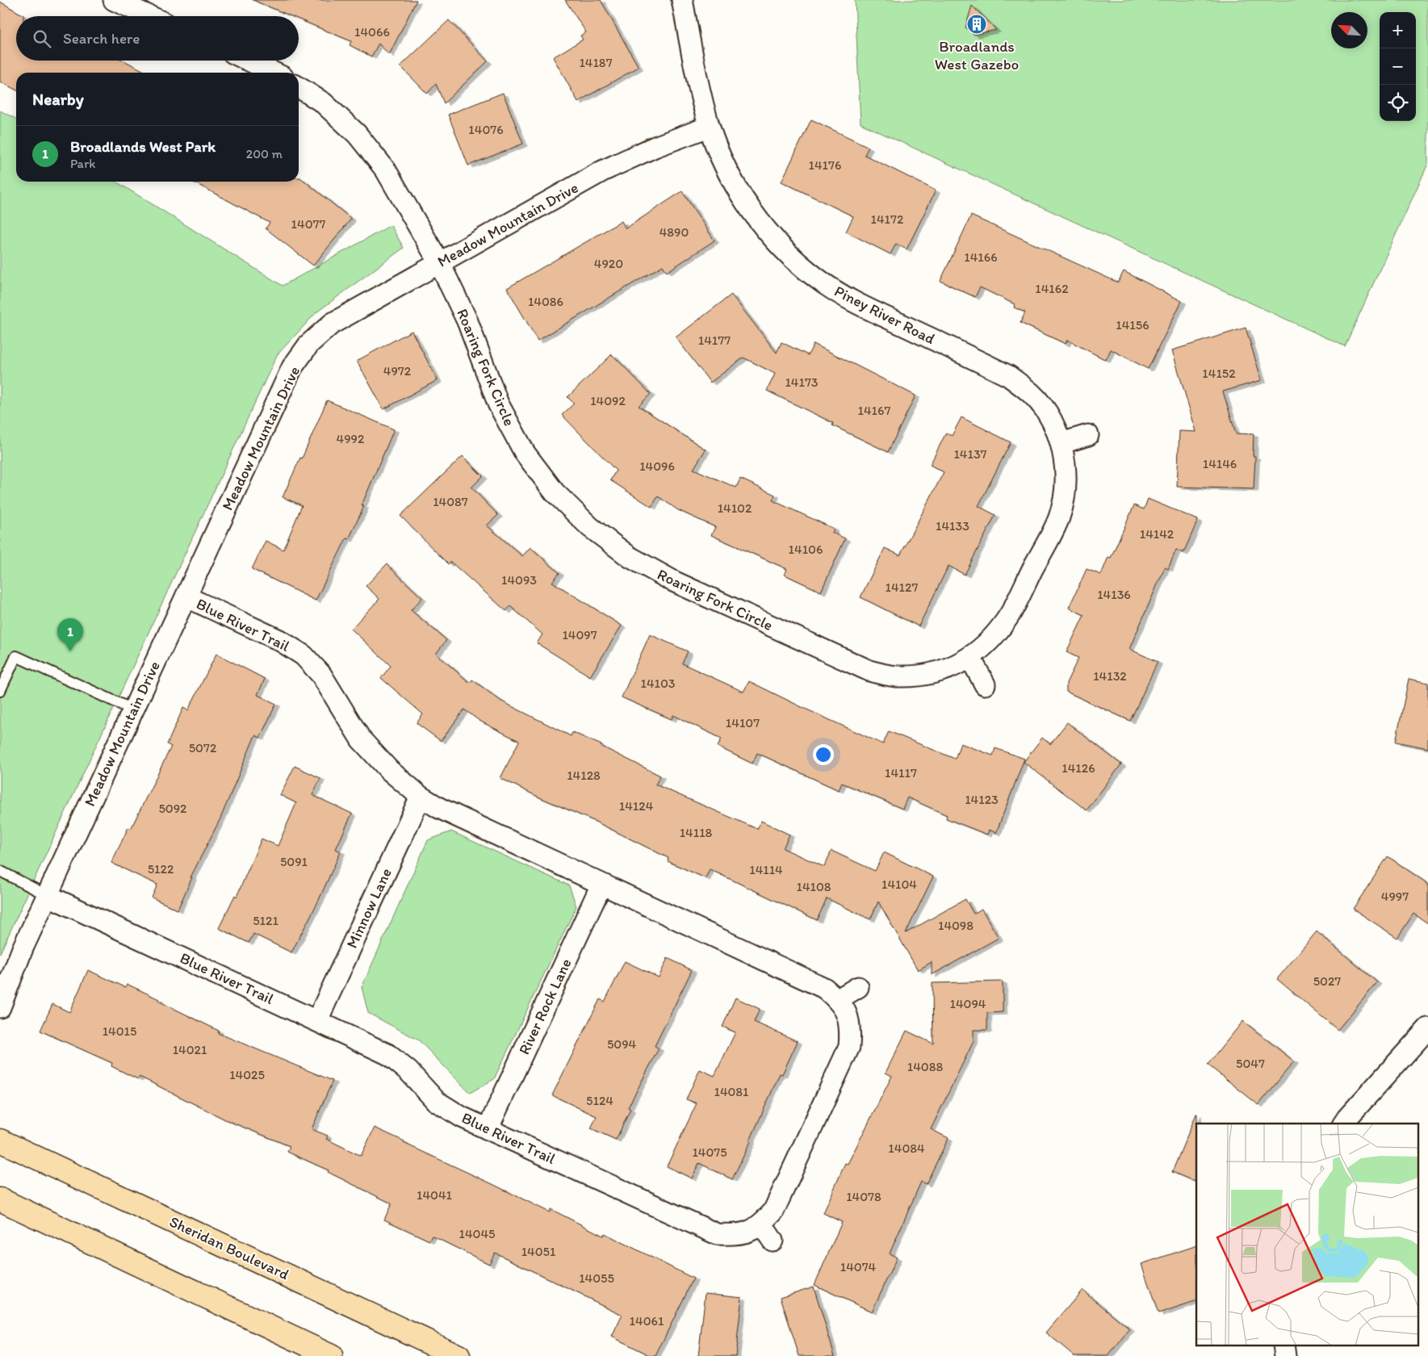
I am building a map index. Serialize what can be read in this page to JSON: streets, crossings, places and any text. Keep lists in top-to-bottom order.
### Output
{
  "streets": {
    "main road": ["Sheridan Boulevard"],
    "street": [
      "Meadow Mountain Drive",
      "Piney River Road",
      "Roaring Fork Circle",
      "Blue River Trail",
      "Minnow Lane",
      "River Rock Lane"
    ]
  },
  "crossings": [
    ["Meadow Mountain Drive", "Piney River Road"],
    ["Meadow Mountain Drive", "Roaring Fork Circle"],
    ["Meadow Mountain Drive", "Blue River Trail"],
    ["Piney River Road", "Roaring Fork Circle"],
    ["Blue River Trail", "Minnow Lane"],
    ["Blue River Trail", "River Rock Lane"]
  ],
  "places": {
    "building": ["Broadlands West Gazebo"]
  },
  "house_numbers": [
    "14066",
    "14187",
    "14076",
    "14176",
    "14172",
    "14077",
    "4890",
    "14166",
    "4920",
    "14162",
    "14086",
    "14156",
    "14177",
    "4972",
    "14152",
    "14173",
    "14092",
    "14167",
    "4992",
    "14137",
    "14146",
    "14096",
    "14087",
    "14102",
    "14133",
    "14142",
    "14106",
    "14093",
    "14127",
    "14136",
    "14097",
    "14132",
    "14103",
    "14107",
    "5072",
    "14126",
    "14117",
    "14128",
    "14123",
    "14124",
    "5092",
    "14118",
    "5091",
    "5122",
    "14114",
    "14104",
    "14108",
    "4997",
    "5121",
    "14098",
    "5027",
    "14094",
    "14015",
    "5094",
    "14021",
    "5047",
    "14088",
    "14025",
    "14081",
    "5124",
    "14084",
    "14075",
    "14041",
    "14078",
    "14045",
    "14051",
    "14074",
    "14055",
    "14061"
  ],
  "north": "top left",
  "page": {
    "map_buttons": ["+", "−"],
    "search": "Search here",
    "heading": "Nearby",
    "list": [
      {
        "mark": "1",
        "name": "Broadlands West Park",
        "note": "Park",
        "value": "200 m"
      }
    ],
    "pins": "1"
  }
}
